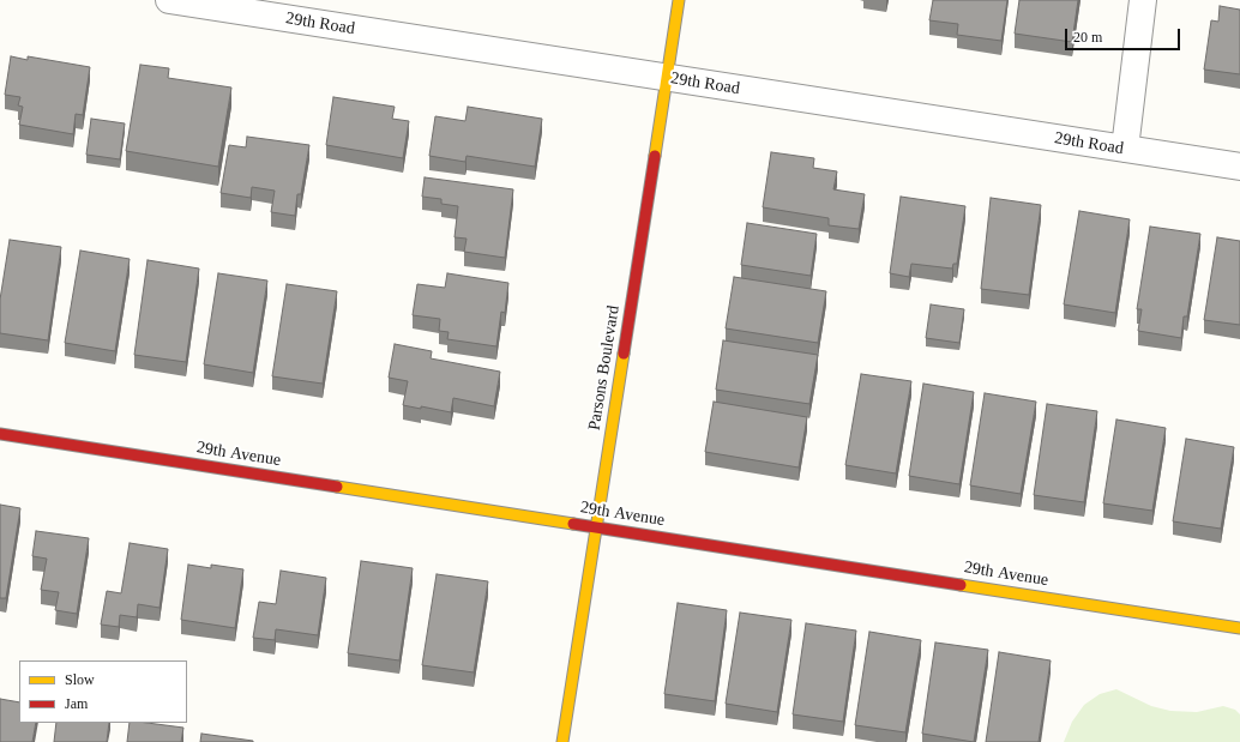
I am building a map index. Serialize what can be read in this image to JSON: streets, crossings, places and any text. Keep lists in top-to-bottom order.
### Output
{
  "streets": {
    "street": ["29th Road", "Parsons Boulevard", "29th Avenue"]
  },
  "crossings": [
    ["29th Road", "Parsons Boulevard"],
    ["Parsons Boulevard", "29th Avenue"]
  ],
  "legend": ["Slow", "Jam"],
  "scale_bar": "20 m"
}
